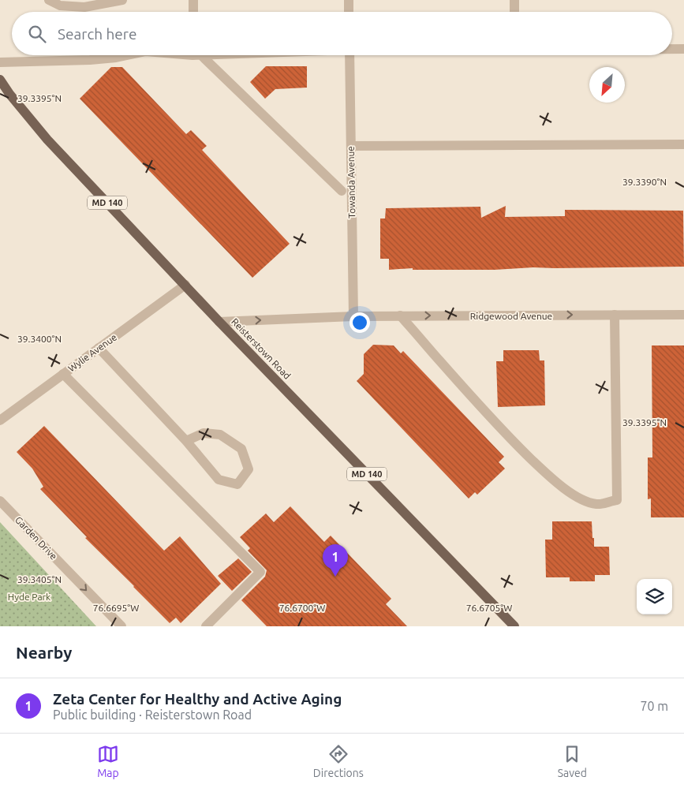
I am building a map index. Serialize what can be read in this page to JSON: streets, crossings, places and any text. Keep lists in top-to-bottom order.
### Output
{
  "streets": {
    "main road": ["MD 140", "Reisterstown Road"],
    "street": [
      "Towanda Avenue",
      "Ridgewood Avenue",
      "Wylie Avenue",
      "Garden Drive"
    ]
  },
  "crossings": [
    ["Towanda Avenue", "Ridgewood Avenue"],
    ["Ridgewood Avenue", "Reisterstown Road"],
    ["Reisterstown Road", "Wylie Avenue"]
  ],
  "one_way": ["Ridgewood Avenue", "Garden Drive"],
  "parks": ["Hyde Park"],
  "north": "bottom left",
  "page": {
    "search": "Search here",
    "pins": "1",
    "heading": "Nearby",
    "list": [
      {
        "mark": "1",
        "name": "Zeta Center for Healthy and Active Aging",
        "note": "Public building · Reisterstown Road",
        "value": "70 m"
      }
    ],
    "nav": ["Map", "Directions", "Saved"]
  },
  "coordinates": [
    "39.3395°N",
    "39.3390°N",
    "39.3400°N",
    "39.3405°N",
    "76.6695°W",
    "76.6700°W",
    "76.6705°W"
  ]
}
